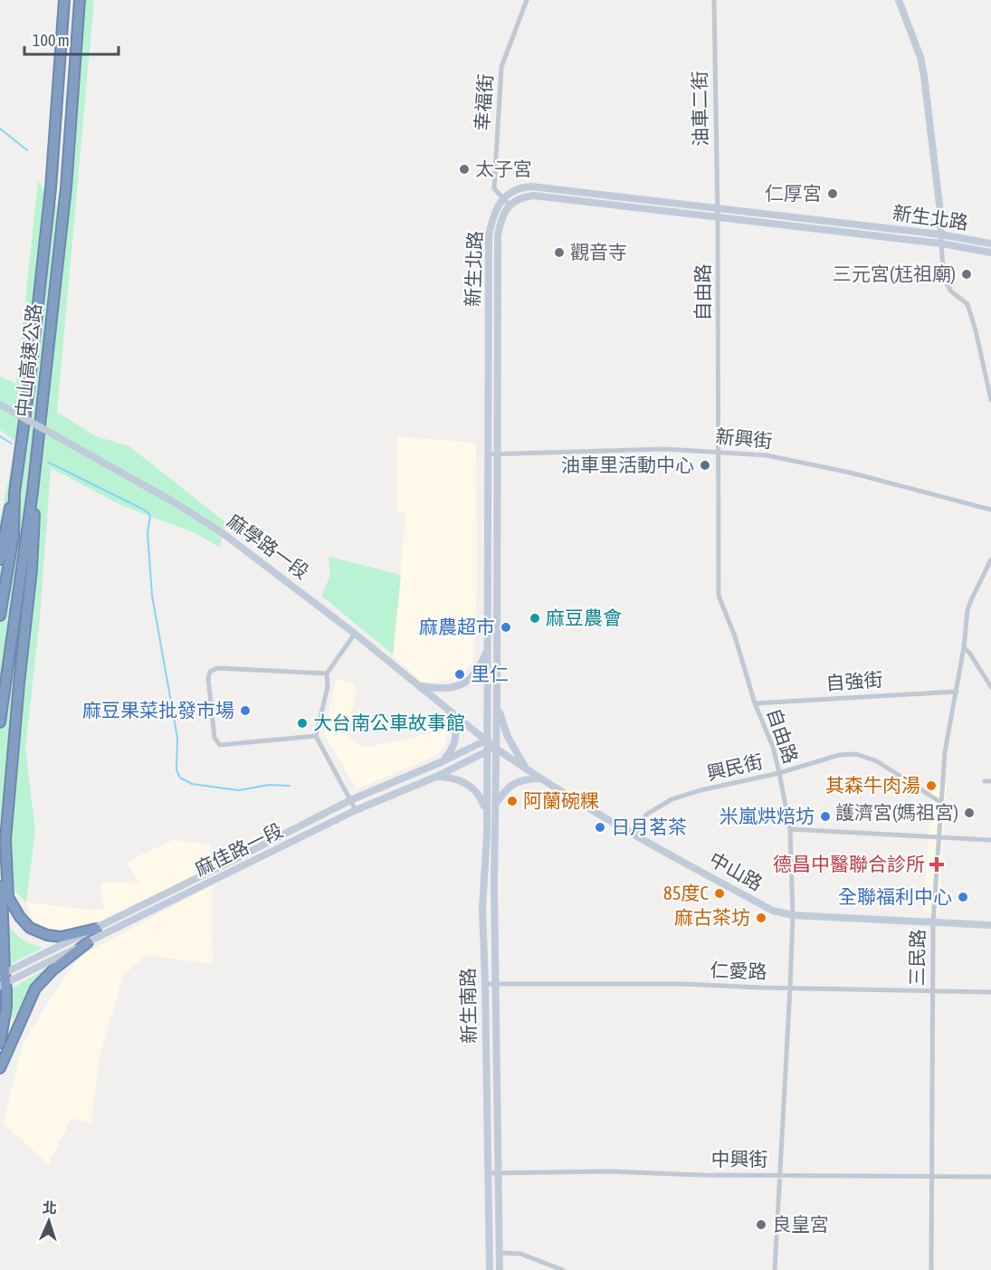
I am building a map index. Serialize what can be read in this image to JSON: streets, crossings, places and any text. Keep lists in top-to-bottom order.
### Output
{
  "streets": {
    "highway": ["中山高速公路"],
    "main road": [
      "新生北路",
      "麻學路一段",
      "麻佳路一段",
      "中山路",
      "新生南路"
    ],
    "street": [
      "幸福街",
      "油車二街",
      "自由路",
      "新興街",
      "自強街",
      "興民街",
      "三民路",
      "仁愛路",
      "中興街"
    ]
  },
  "crossings": [
    ["幸福街", "新生北路"],
    ["油車二街", "新生北路"],
    ["油車二街", "自由路"],
    ["新生北路", "自由路"],
    ["新生北路", "新興街"],
    ["新生北路", "麻學路一段"],
    ["新生北路", "麻佳路一段"],
    ["新生北路", "中山路"],
    ["新生北路", "新生南路"],
    ["自由路", "新興街"],
    ["自由路", "自強街"],
    ["自由路", "興民街"],
    ["自由路", "中山路"],
    ["自由路", "仁愛路"],
    ["自由路", "中興街"],
    ["麻學路一段", "麻佳路一段"],
    ["麻學路一段", "中山路"],
    ["麻學路一段", "新生南路"],
    ["自強街", "三民路"],
    ["興民街", "中山路"],
    ["興民街", "三民路"],
    ["麻佳路一段", "中山路"],
    ["麻佳路一段", "新生南路"],
    ["中山路", "三民路"],
    ["中山路", "新生南路"],
    ["三民路", "仁愛路"],
    ["三民路", "中興街"],
    ["仁愛路", "新生南路"],
    ["新生南路", "中興街"]
  ],
  "places": {
    "other": [
      "太子宮",
      "仁厚宮",
      "觀音寺",
      "三元宮(尪祖廟)",
      "油車里活動中心",
      "麻豆農會",
      "麻農超市",
      "里仁",
      "麻豆果菜批發市場",
      "大台南公車故事館",
      "其森牛肉湯",
      "阿蘭碗粿",
      "護濟宮(媽祖宮)",
      "米嵐烘焙坊",
      "日月茗茶",
      "85度C",
      "全聯福利中心",
      "麻古茶坊",
      "良皇宮"
    ],
    "health": ["德昌中醫聯合診所"]
  },
  "scale_bar": "100 m",
  "north": "top"
}
